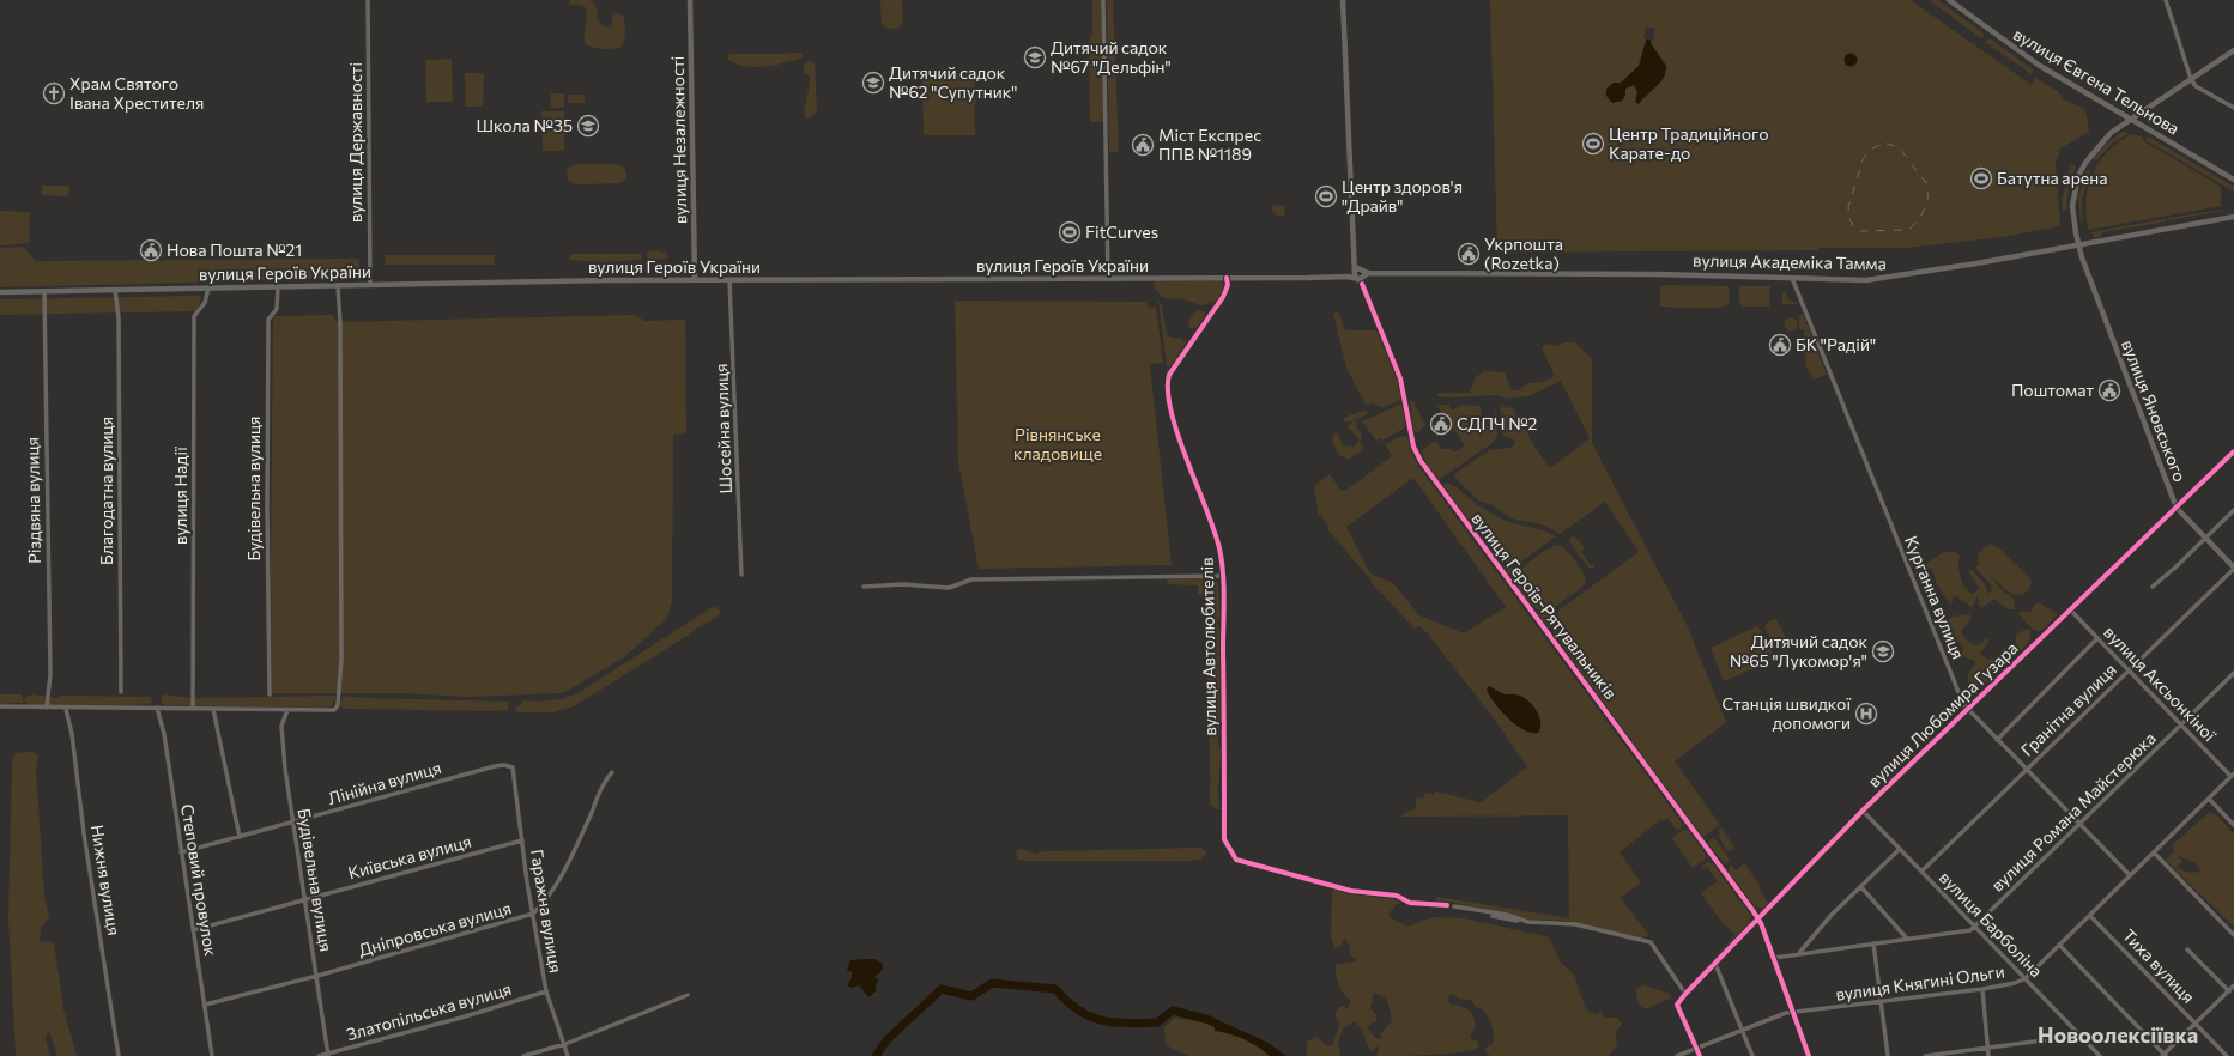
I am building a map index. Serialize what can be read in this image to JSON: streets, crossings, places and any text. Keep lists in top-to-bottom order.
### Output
{
  "streets": {
    "main road": [
      "вулиця Євгена Тельнова",
      "вулиця Незалежності",
      "вулиця Академіка Тамма",
      "вулиця Героїв України",
      "вулиця Яновського",
      "вулиця Героїв-Рятувальників"
    ],
    "street": [
      "вулиця Державності",
      "Шосейна вулиця",
      "Будівельна вулиця",
      "Благодатна вулиця",
      "вулиця Надії",
      "Різдвяна вулиця",
      "Курганна вулиця",
      "вулиця Автолюбителів",
      "вулиця Аксьонкіної",
      "Гранітна вулиця",
      "вулиця Любомира Гузара",
      "Лінійна вулиця",
      "вулиця Романа Майстерюка",
      "Київська вулиця",
      "Нижня вулиця",
      "Степовий провулок",
      "Гаражна вулиця",
      "вулиця Барболіна",
      "Дніпровська вулиця",
      "Тиха вулиця",
      "вулиця Княгині Ольги",
      "Златопільська вулиця"
    ]
  },
  "crossings": [
    ["вулиця Євгена Тельнова", "вулиця Яновського"],
    ["вулиця Незалежності", "вулиця Героїв України"],
    ["вулиця Державності", "вулиця Героїв України"],
    ["вулиця Академіка Тамма", "вулиця Героїв України"],
    ["вулиця Академіка Тамма", "вулиця Яновського"],
    ["вулиця Академіка Тамма", "Курганна вулиця"],
    ["вулиця Академіка Тамма", "вулиця Героїв-Рятувальників"],
    ["вулиця Героїв України", "Шосейна вулиця"],
    ["вулиця Героїв України", "Будівельна вулиця"],
    ["вулиця Героїв України", "Благодатна вулиця"],
    ["вулиця Героїв України", "вулиця Надії"],
    ["вулиця Героїв України", "Різдвяна вулиця"],
    ["вулиця Героїв України", "вулиця Героїв-Рятувальників"],
    ["вулиця Героїв України", "вулиця Автолюбителів"],
    ["вулиця Яновського", "Гранітна вулиця"],
    ["вулиця Яновського", "вулиця Любомира Гузара"],
    ["Будівельна вулиця", "Лінійна вулиця"],
    ["Будівельна вулиця", "Київська вулиця"],
    ["Будівельна вулиця", "Дніпровська вулиця"],
    ["Будівельна вулиця", "Златопільська вулиця"],
    ["Курганна вулиця", "Гранітна вулиця"],
    ["Курганна вулиця", "вулиця Любомира Гузара"],
    ["Курганна вулиця", "вулиця Романа Майстерюка"],
    ["Курганна вулиця", "вулиця Княгині Ольги"],
    ["вулиця Героїв-Рятувальників", "вулиця Любомира Гузара"],
    ["вулиця Героїв-Рятувальників", "вулиця Романа Майстерюка"],
    ["вулиця Героїв-Рятувальників", "вулиця Княгині Ольги"],
    ["вулиця Аксьонкіної", "Гранітна вулиця"],
    ["вулиця Аксьонкіної", "вулиця Любомира Гузара"],
    ["вулиця Аксьонкіної", "вулиця Романа Майстерюка"],
    ["вулиця Аксьонкіної", "вулиця Княгині Ольги"],
    ["Гранітна вулиця", "вулиця Барболіна"],
    ["вулиця Любомира Гузара", "вулиця Барболіна"],
    ["вулиця Любомира Гузара", "вулиця Княгині Ольги"],
    ["Лінійна вулиця", "Степовий провулок"],
    ["Лінійна вулиця", "Гаражна вулиця"],
    ["вулиця Романа Майстерюка", "вулиця Барболіна"],
    ["Київська вулиця", "Степовий провулок"],
    ["Київська вулиця", "Гаражна вулиця"],
    ["Степовий провулок", "Дніпровська вулиця"],
    ["Гаражна вулиця", "Дніпровська вулиця"],
    ["Гаражна вулиця", "Златопільська вулиця"],
    ["вулиця Барболіна", "вулиця Княгині Ольги"],
    ["Тиха вулиця", "вулиця Княгині Ольги"]
  ],
  "districts": ["Новоолексіївка"],
  "parks": ["Рівнянське кладовище"],
  "places": {
    "school or university": [
      "Дитячий садок №67 \"Дельфін\"",
      "Дитячий садок №62 \"Супутник\"",
      "Школа №35",
      "Дитячий садок №65 \"Лукомор'я\""
    ],
    "church": ["Храм Святого Івана Хрестителя"],
    "sports": [
      "Центр Традиційного Карате-до",
      "Батутна арена",
      "Центр здоров'я \"Драйв\"",
      "FitCurves"
    ],
    "public building": [
      "Міст Експрес ППВ №1189",
      "Нова Пошта №21",
      "Укрпошта (Rozetka)",
      "БК \"Радій\"",
      "Поштомат",
      "СДПЧ №2"
    ],
    "hospital": ["Станція швидкої допомоги"]
  }
}
